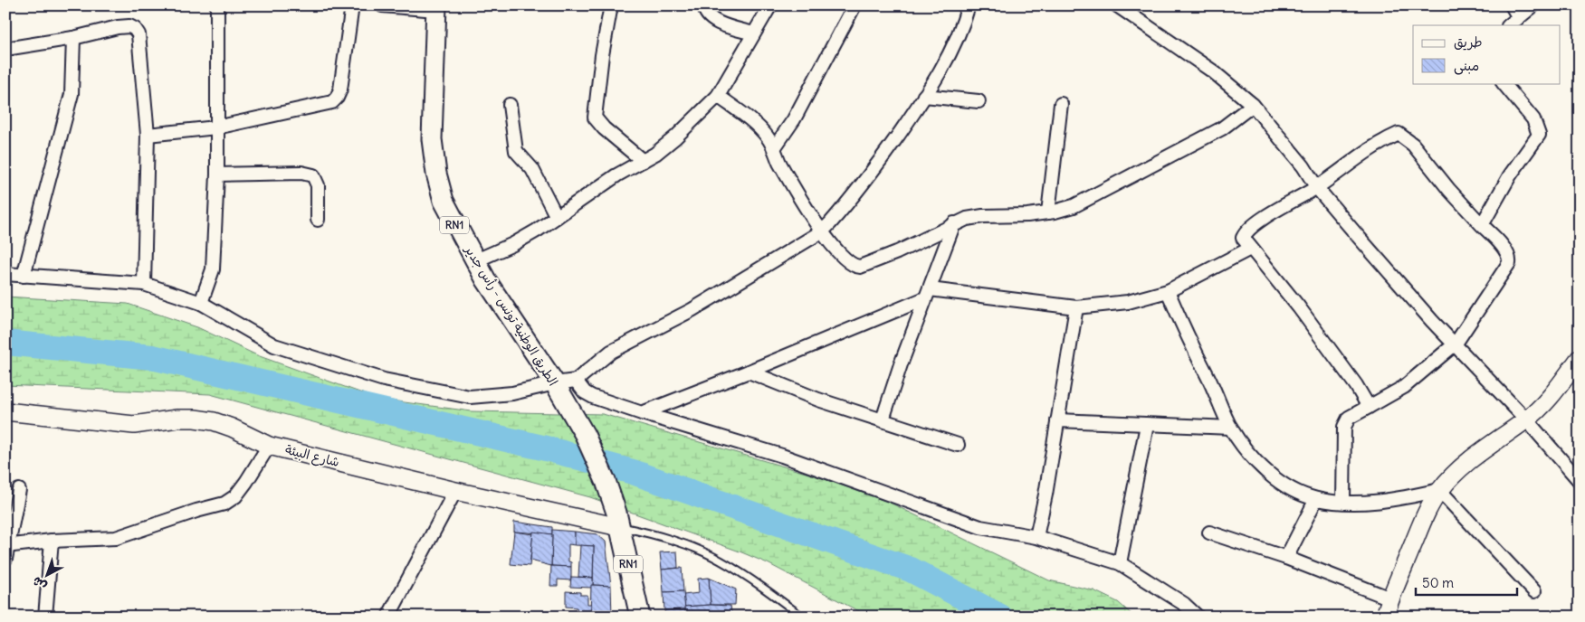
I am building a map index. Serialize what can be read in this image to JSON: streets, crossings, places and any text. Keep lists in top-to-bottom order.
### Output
{
  "streets": {
    "main road": ["RN1", "الطريق الوطنية تونس - رأس جدير"],
    "street": ["شارع البيئة"]
  },
  "crossings": [
    ["الطريق الوطنية تونس - رأس جدير", "شارع البيئة"]
  ],
  "legend": ["طريق", "مبنى"],
  "scale_bar": "50 m",
  "north": "bottom left"
}
